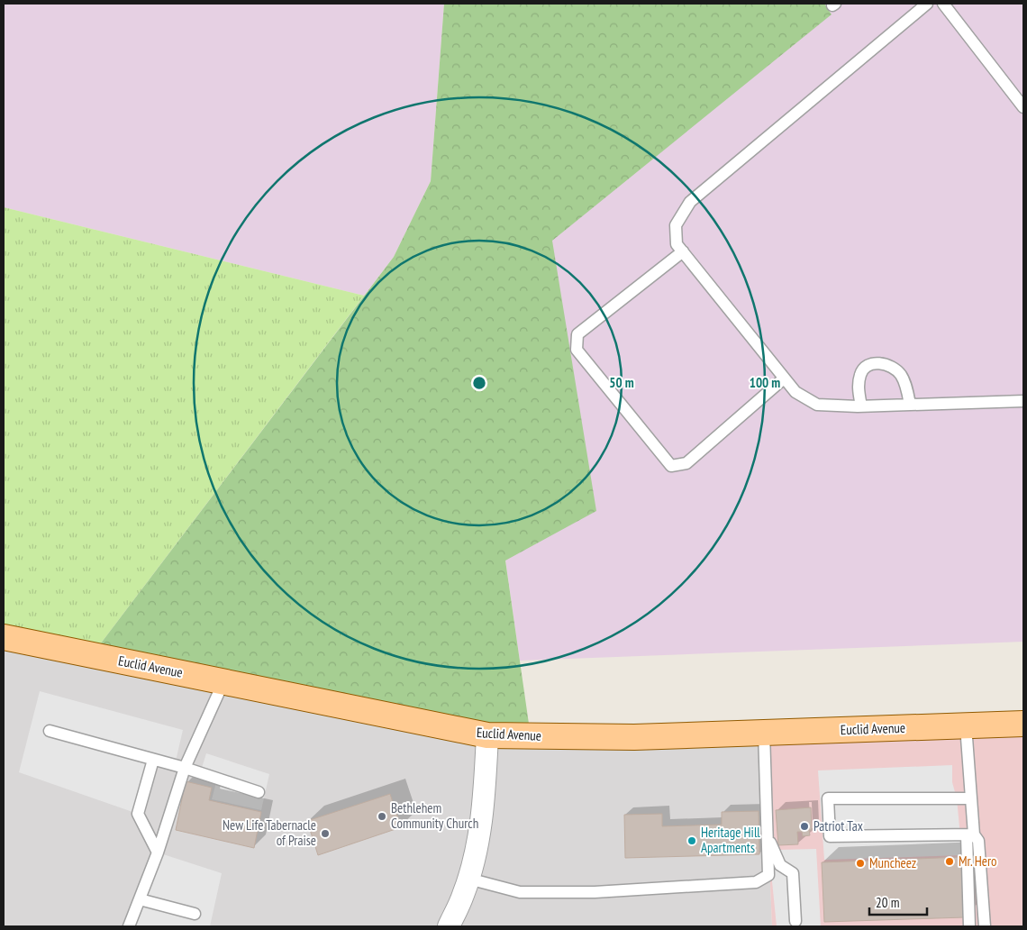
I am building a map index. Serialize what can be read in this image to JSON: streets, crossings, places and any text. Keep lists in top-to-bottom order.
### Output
{
  "streets": {
    "main road": ["Euclid Avenue"]
  },
  "places": [
    "Bethlehem Community Church",
    "Patriot Tax",
    "New Life Tabernacle of Praise",
    "Heritage Hill Apartments",
    "Mr. Hero",
    "Muncheez"
  ],
  "scale_bar": "20 m",
  "rings": ["50 m", "100 m"]
}
